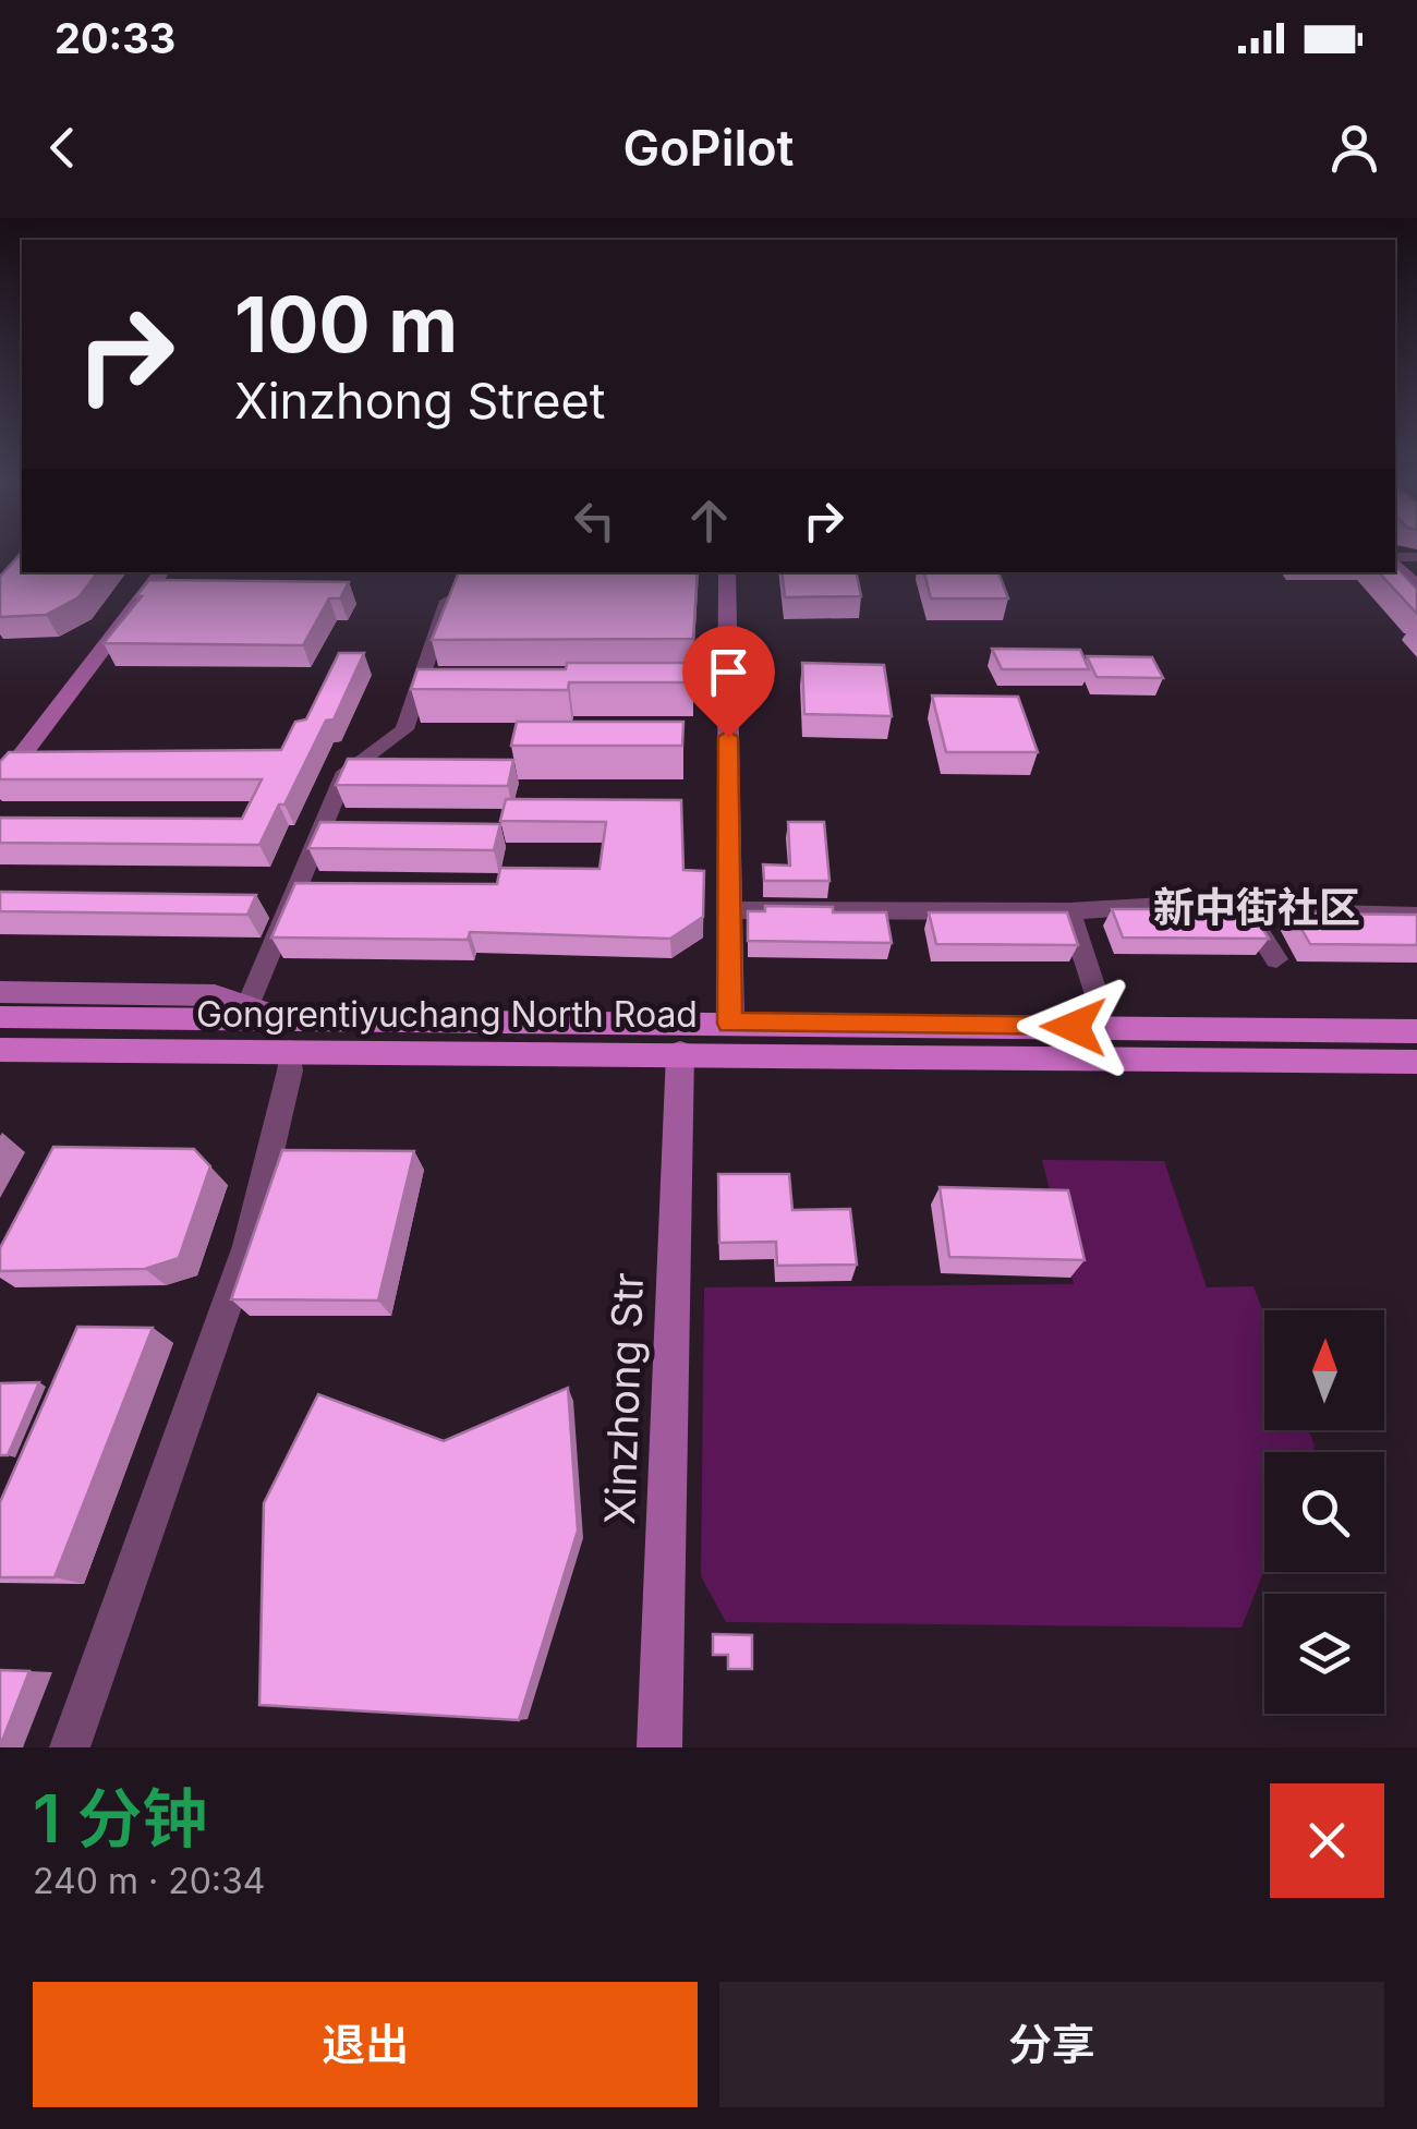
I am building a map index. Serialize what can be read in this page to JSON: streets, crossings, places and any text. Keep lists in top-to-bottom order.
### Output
{
  "streets": {
    "main road": ["Gongrentiyuchang North Road"],
    "street": ["Xinzhong Str"]
  },
  "crossings": [
    ["Gongrentiyuchang North Road", "Xinzhong Str"]
  ],
  "districts": ["新中街社区"],
  "north": "top",
  "page": {
    "status": "20:33",
    "header": "GoPilot",
    "turn": ["100 m", "Xinzhong Street"],
    "heading": ["1 分钟", "240 m · 20:34"],
    "buttons": ["退出", "分享"]
  }
}
